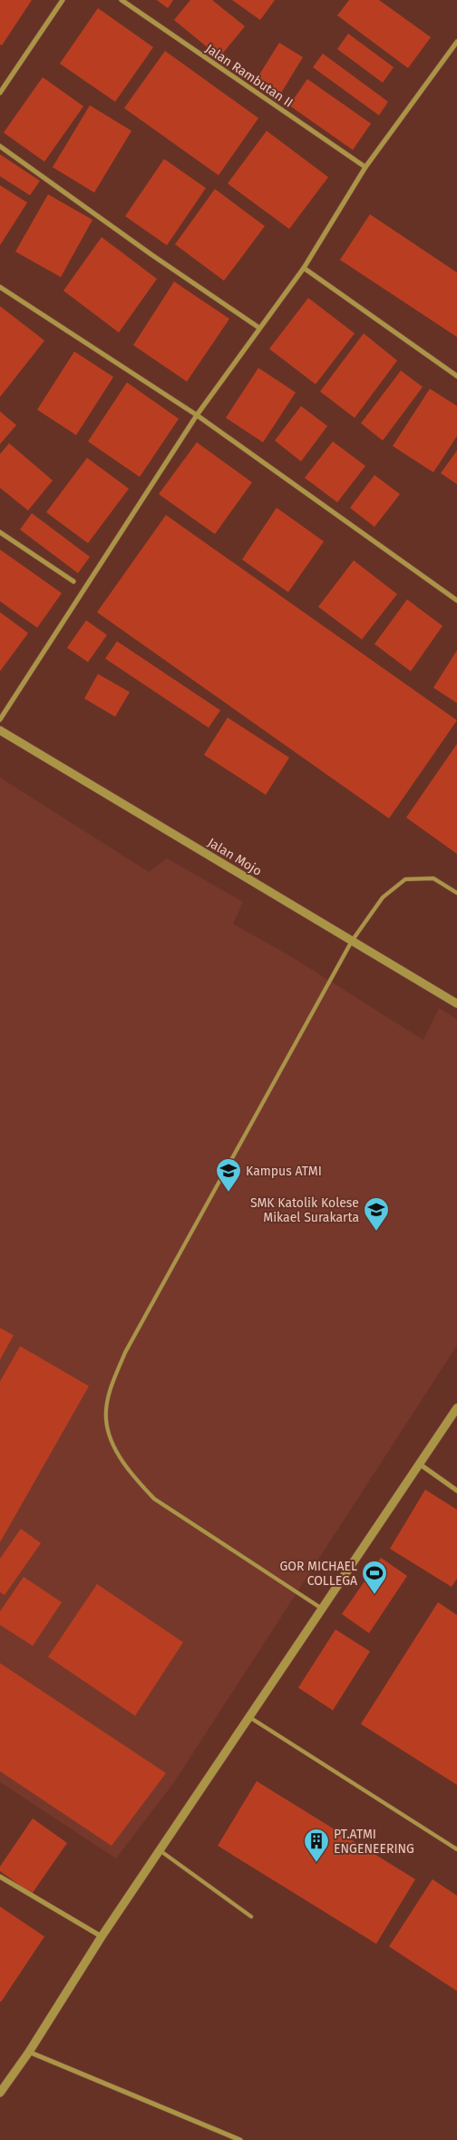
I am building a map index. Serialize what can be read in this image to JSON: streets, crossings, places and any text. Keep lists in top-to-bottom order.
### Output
{
  "streets": {
    "street": ["Jalan Rambutan II", "Jalan Mojo"]
  },
  "places": {
    "school or university": ["Kampus ATMI", "SMK Katolik Kolese Mikael Surakarta"],
    "sports": ["GOR MICHAEL COLLEGA"],
    "building": ["PT.ATMI ENGENEERING"]
  }
}
